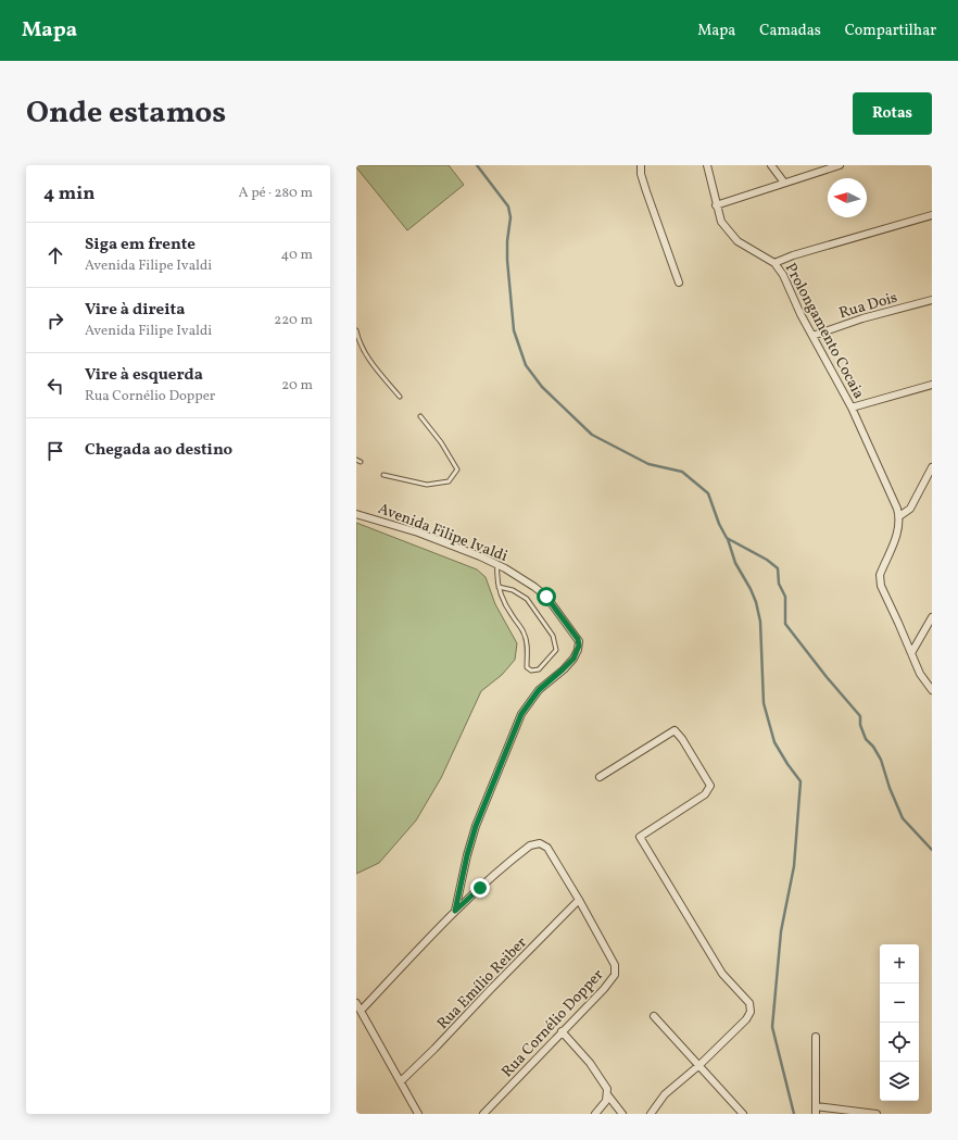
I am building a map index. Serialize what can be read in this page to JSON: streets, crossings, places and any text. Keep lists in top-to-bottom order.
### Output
{
  "streets": {
    "street": [
      "Rua Dois",
      "Prolongamento Cocaia",
      "Avenida Filipe Ivaldi",
      "Rua Emílio Reiber",
      "Rua Cornélio Dopper"
    ]
  },
  "crossings": [
    ["Rua Dois", "Prolongamento Cocaia"],
    ["Avenida Filipe Ivaldi", "Rua Cornélio Dopper"],
    ["Rua Emílio Reiber", "Rua Cornélio Dopper"]
  ],
  "north": "left",
  "page": {
    "header": "Mapa",
    "nav": ["Mapa", "Camadas", "Compartilhar"],
    "title": "Onde estamos",
    "buttons": "Rotas",
    "heading": ["4 min", "A pé · 280 m"],
    "list": [
      ["Siga em frente", "Avenida Filipe Ivaldi", "40 m"],
      ["Vire à direita", "Avenida Filipe Ivaldi", "220 m"],
      ["Vire à esquerda", "Rua Cornélio Dopper", "20 m"],
      "Chegada ao destino"
    ],
    "map_buttons": ["+", "−"]
  }
}
